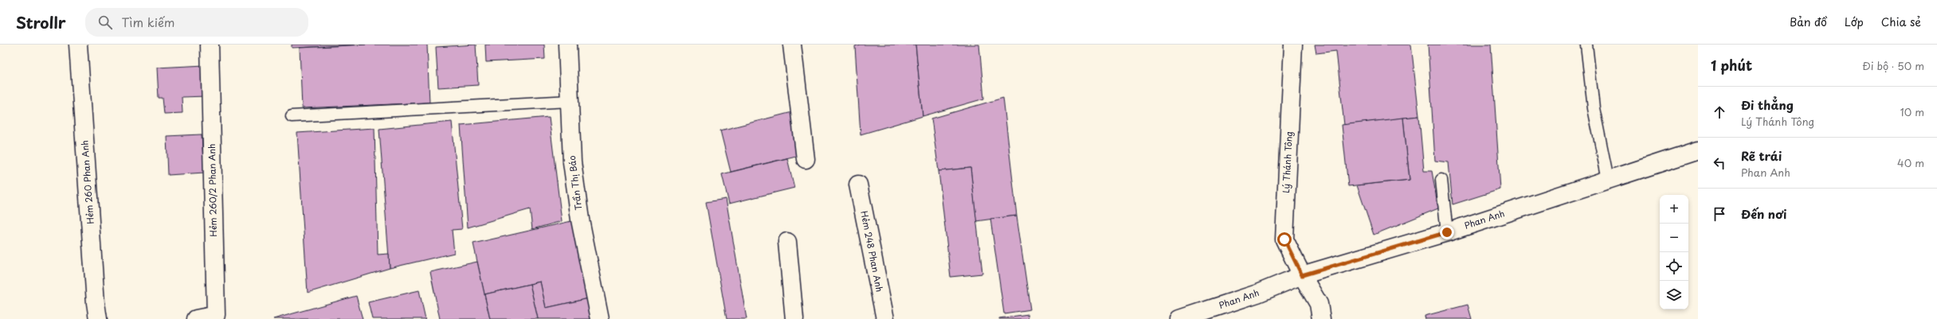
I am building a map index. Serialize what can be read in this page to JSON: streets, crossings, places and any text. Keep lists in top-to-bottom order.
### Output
{
  "streets": {
    "street": [
      "Lý Thánh Tông",
      "Hẻm 260 Phan Anh",
      "Trần Thị Báo",
      "Hẻm 260/2 Phan Anh",
      "Phan Anh",
      "Hẻm 248 Phan Anh"
    ]
  },
  "crossings": [
    ["Lý Thánh Tông", "Phan Anh"]
  ],
  "page": {
    "header": "Strollr",
    "search": "Tìm kiếm",
    "nav": ["Bản đồ", "Lớp", "Chia sẻ"],
    "heading": ["1 phút", "Đi bộ · 50 m"],
    "list": [
      ["Đi thẳng", "Lý Thánh Tông", "10 m"],
      ["Rẽ trái", "Phan Anh", "40 m"],
      "Đến nơi"
    ],
    "map_buttons": ["+", "−"]
  }
}
